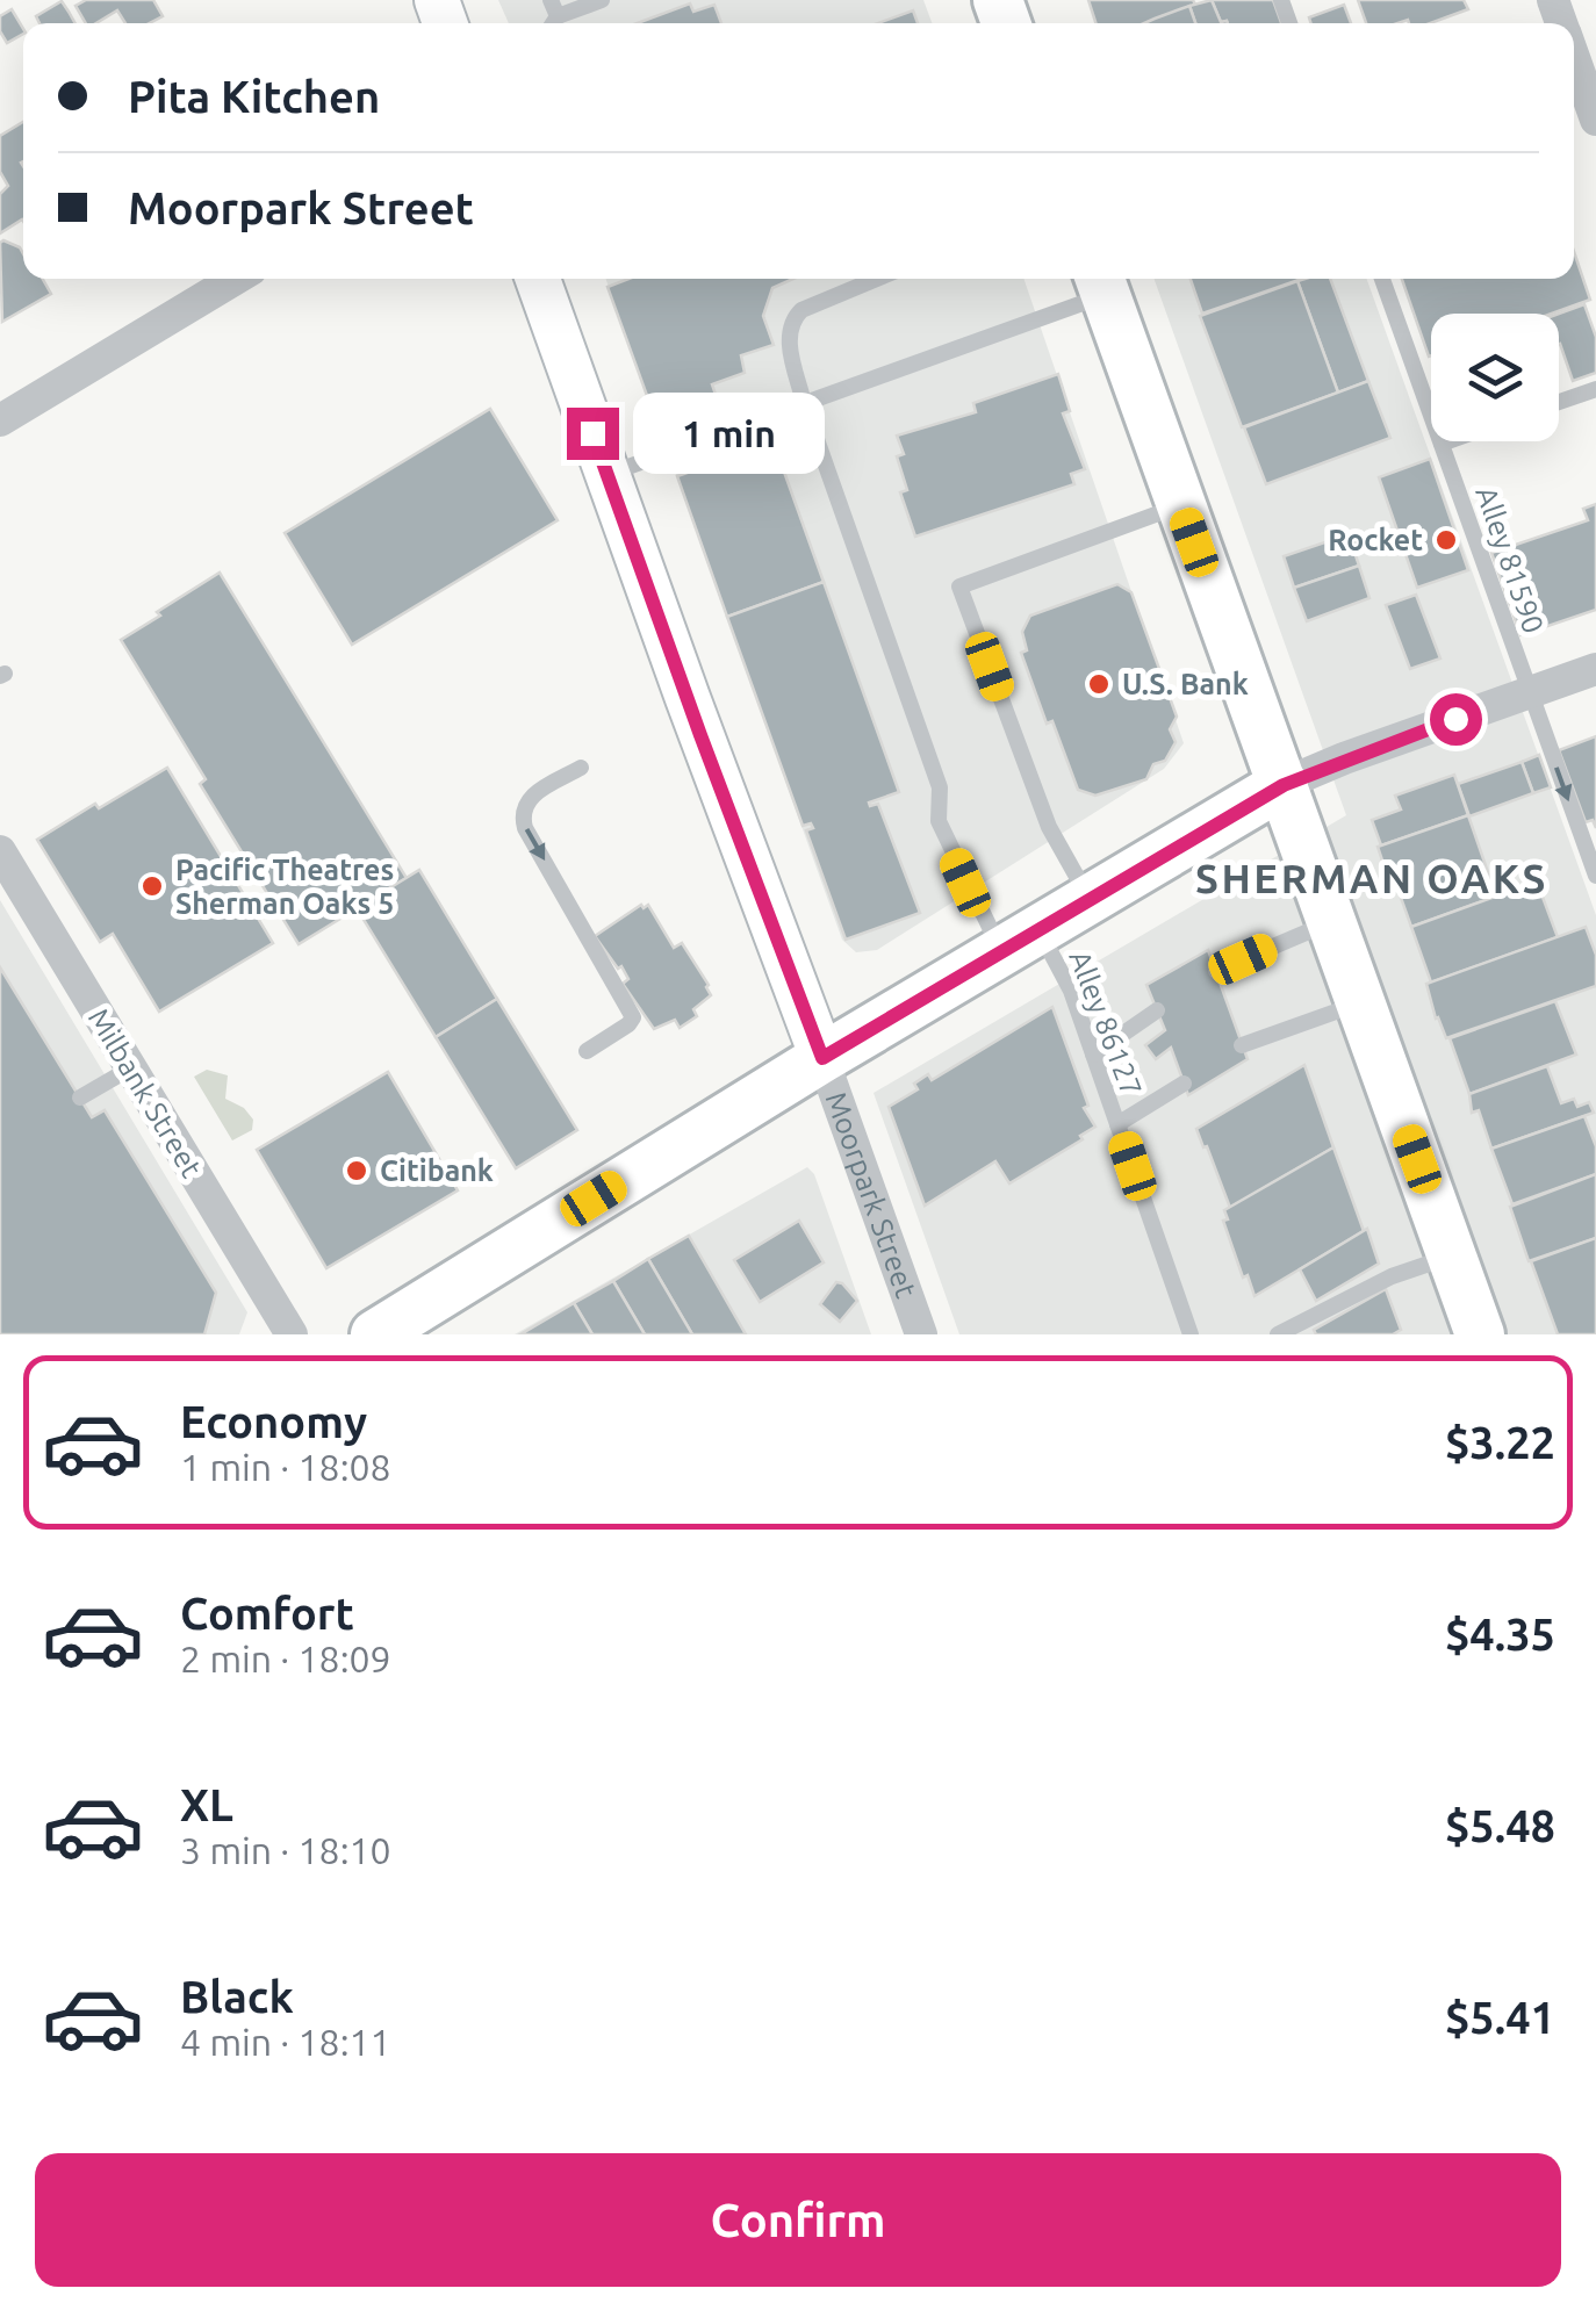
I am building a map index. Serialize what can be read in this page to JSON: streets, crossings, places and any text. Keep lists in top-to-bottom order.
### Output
{
  "streets": {
    "main road": ["Moorpark Street"],
    "street": ["Milbank Street"],
    "lane": ["Alley 81590", "Alley 86127"]
  },
  "districts": ["SHERMAN OAKS"],
  "places": [
    "Rocket",
    "U.S. Bank",
    "Pacific Theatres Sherman Oaks 5",
    "Citibank"
  ],
  "page": {
    "banner": ["Pita Kitchen", "Moorpark Street"],
    "bubble": "1 min",
    "list": [
      {
        "name": "Economy",
        "note": "1 min · 18:08",
        "value": "$3.22"
      },
      {
        "name": "Comfort",
        "note": "2 min · 18:09",
        "value": "$4.35"
      },
      {
        "name": "XL",
        "note": "3 min · 18:10",
        "value": "$5.48"
      },
      {
        "name": "Black",
        "note": "4 min · 18:11",
        "value": "$5.41"
      }
    ],
    "buttons": "Confirm"
  }
}
